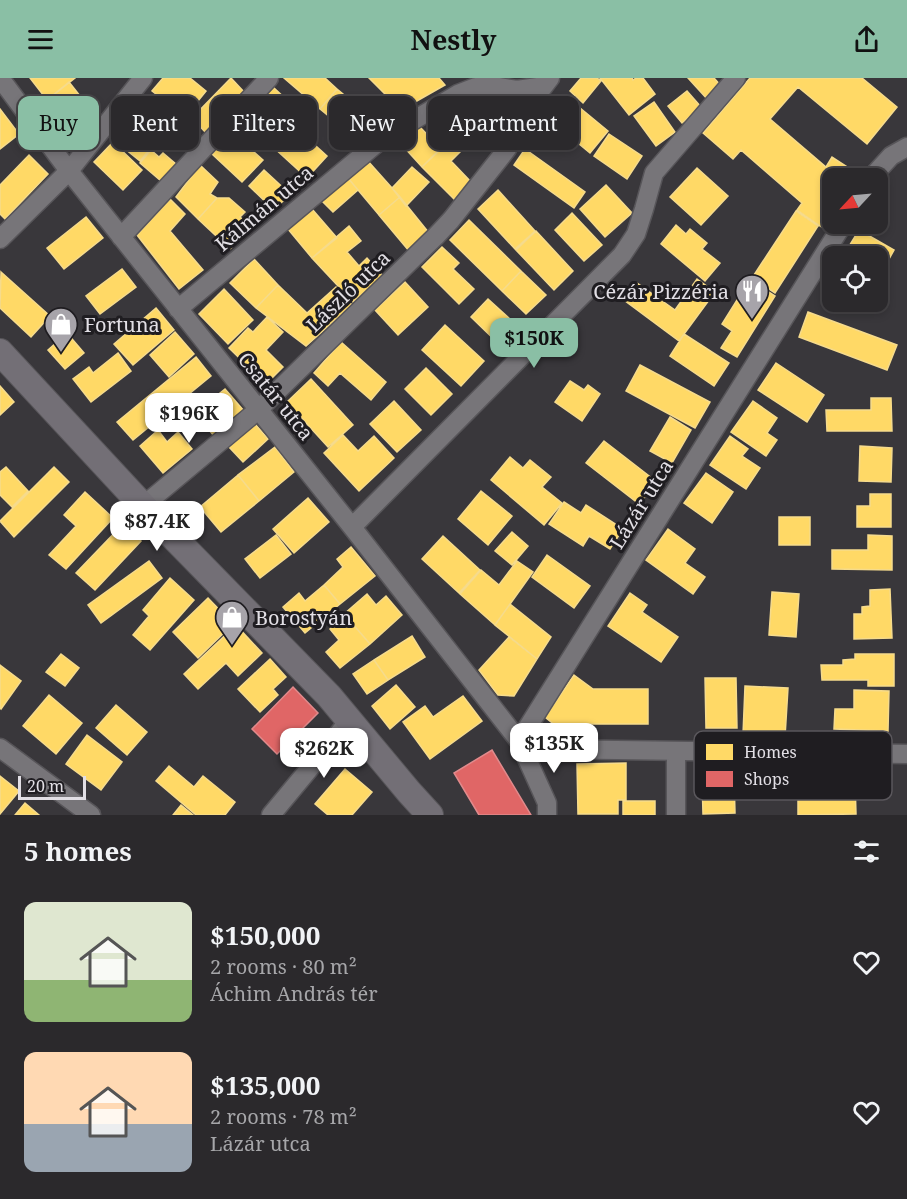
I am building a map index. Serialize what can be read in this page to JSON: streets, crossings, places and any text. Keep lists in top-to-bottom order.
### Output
{
  "streets": {
    "street": [
      "Kálmán utca",
      "László utca",
      "Csatár utca",
      "Lázár utca"
    ]
  },
  "crossings": [
    ["Kálmán utca", "László utca"],
    ["Kálmán utca", "Csatár utca"],
    ["László utca", "Csatár utca"],
    ["Csatár utca", "Lázár utca"]
  ],
  "places": {
    "restaurant": ["Cézár Pizzéria"],
    "shop": ["Fortuna", "Borostyán"]
  },
  "legend": ["Homes", "Shops"],
  "scale_bar": "20 m",
  "north": "bottom left",
  "page": {
    "header": "Nestly",
    "chip": [
      "Buy",
      "Rent",
      "Filters",
      "New",
      "Apartment"
    ],
    "price": [
      "$150K",
      "$196K",
      "$87.4K",
      "$135K",
      "$262K"
    ],
    "scale": "20 m",
    "heading": "5 homes",
    "list": [
      {
        "name": "$150,000",
        "note": "2 rooms · 80 m² · Áchim András tér"
      },
      {
        "name": "$135,000",
        "note": "2 rooms · 78 m² · Lázár utca"
      }
    ]
  }
}
